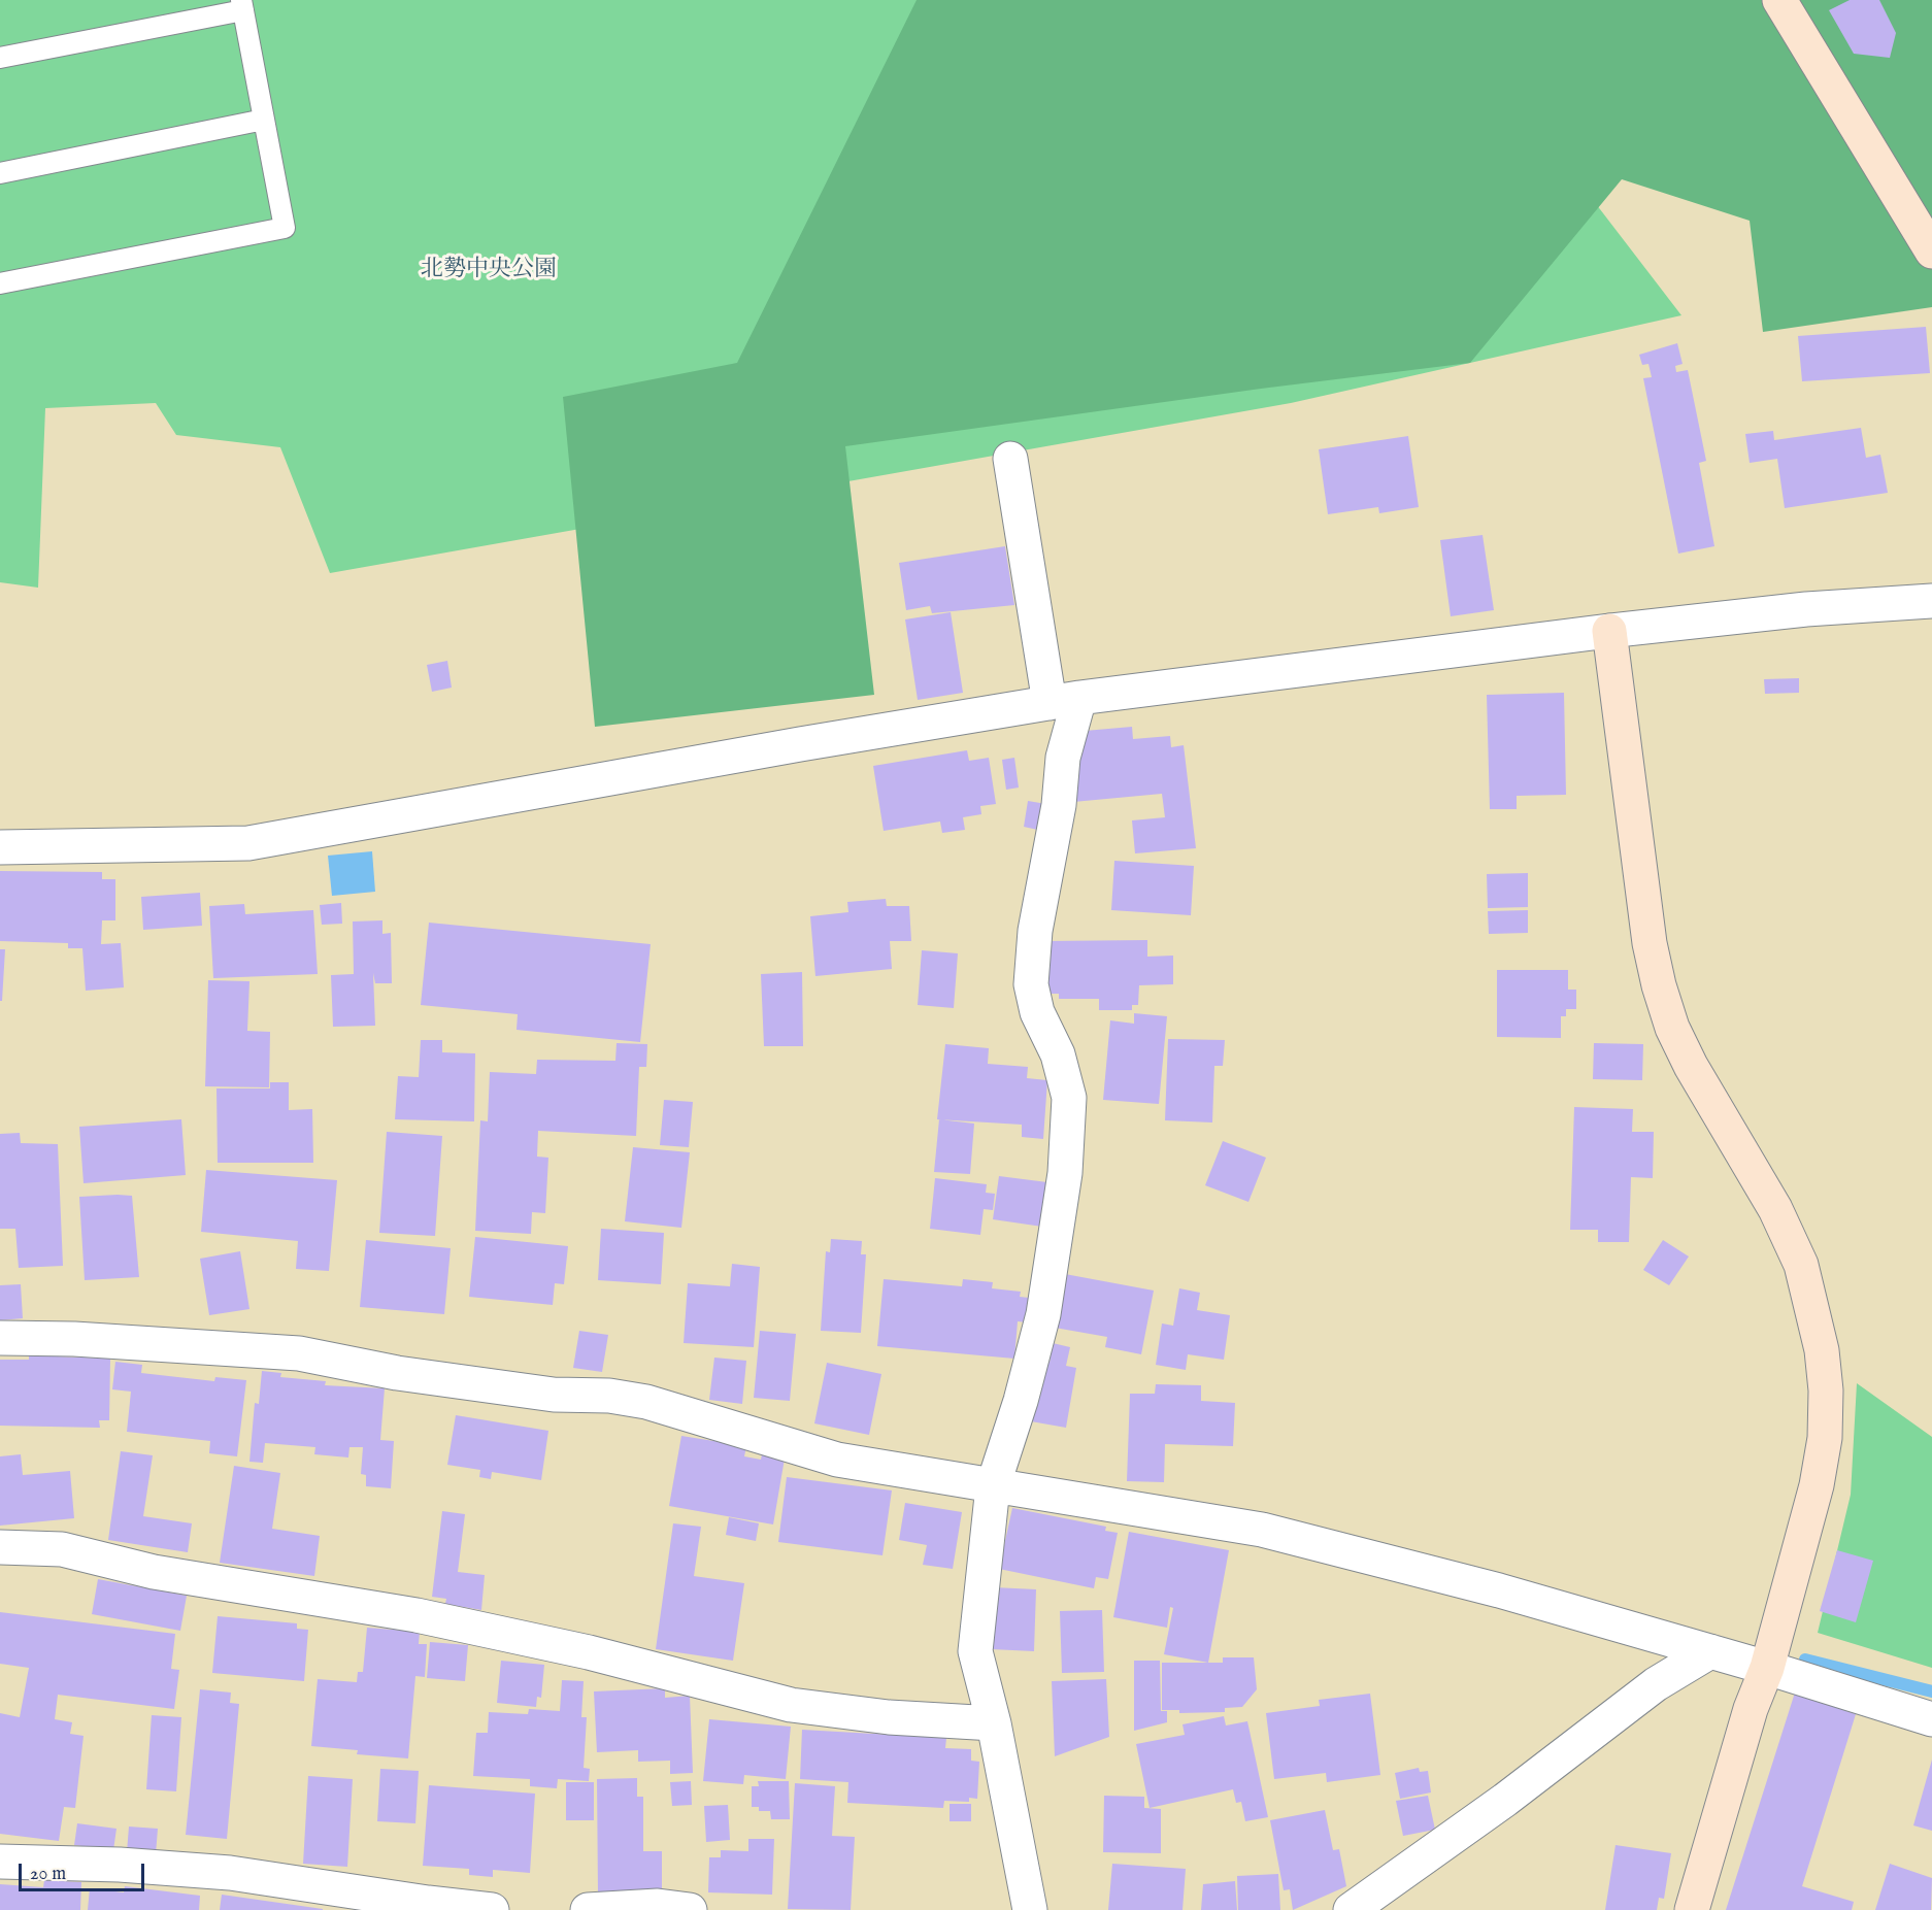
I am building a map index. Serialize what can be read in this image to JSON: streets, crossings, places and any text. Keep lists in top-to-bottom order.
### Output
{
  "parks": ["北勢中央公園"],
  "scale_bar": "20 m"
}
